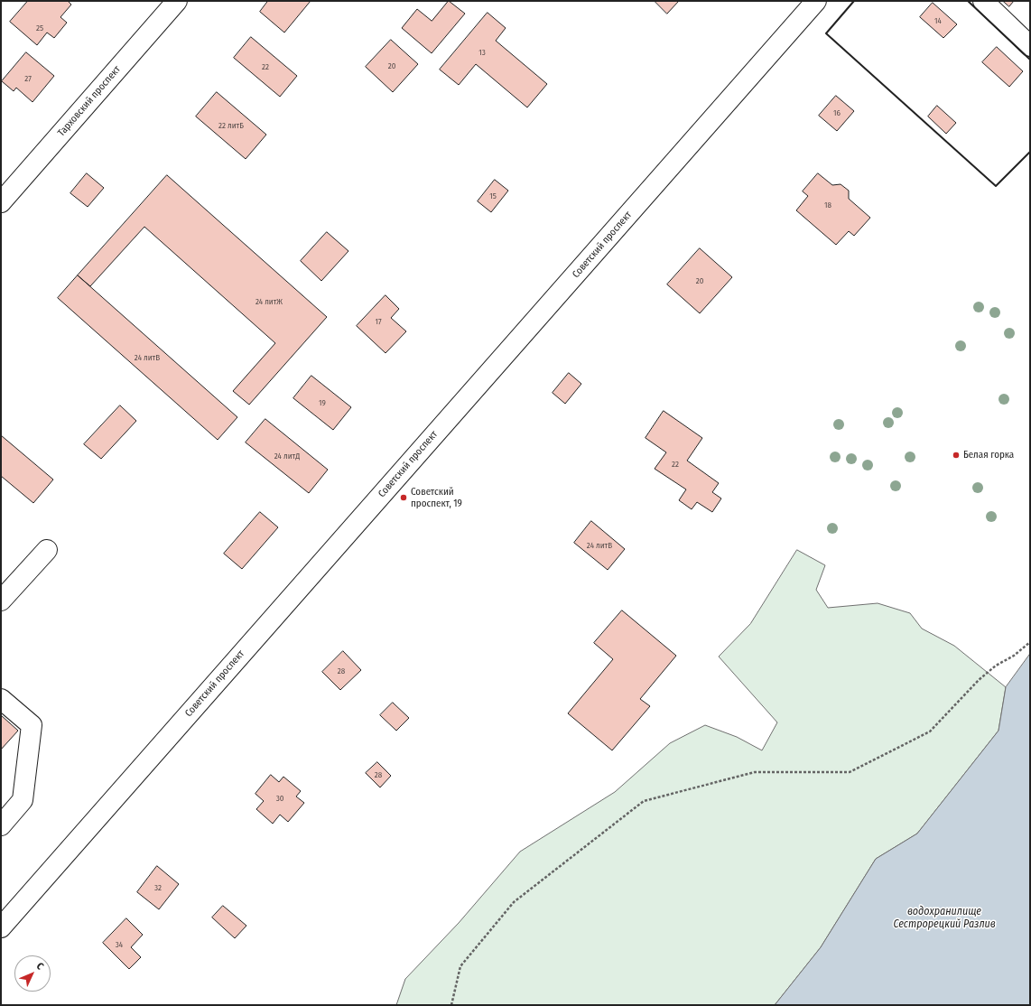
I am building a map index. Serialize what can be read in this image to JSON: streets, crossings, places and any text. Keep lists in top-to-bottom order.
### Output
{
  "streets": {
    "street": ["Тарховский проспект", "Советский проспект"]
  },
  "water": ["водохранилище Сестрорецкий Разлив"],
  "places": ["Белая горка", "Советский проспект, 19"],
  "house_numbers": [
    "14",
    "25",
    "13",
    "20",
    "22",
    "27",
    "16",
    "22 литБ",
    "15",
    "18",
    "20",
    "24 литЖ",
    "17",
    "24 литВ",
    "19",
    "24 литД",
    "22",
    "24 литВ",
    "28",
    "28",
    "30",
    "32",
    "34"
  ],
  "north": "top right"
}
